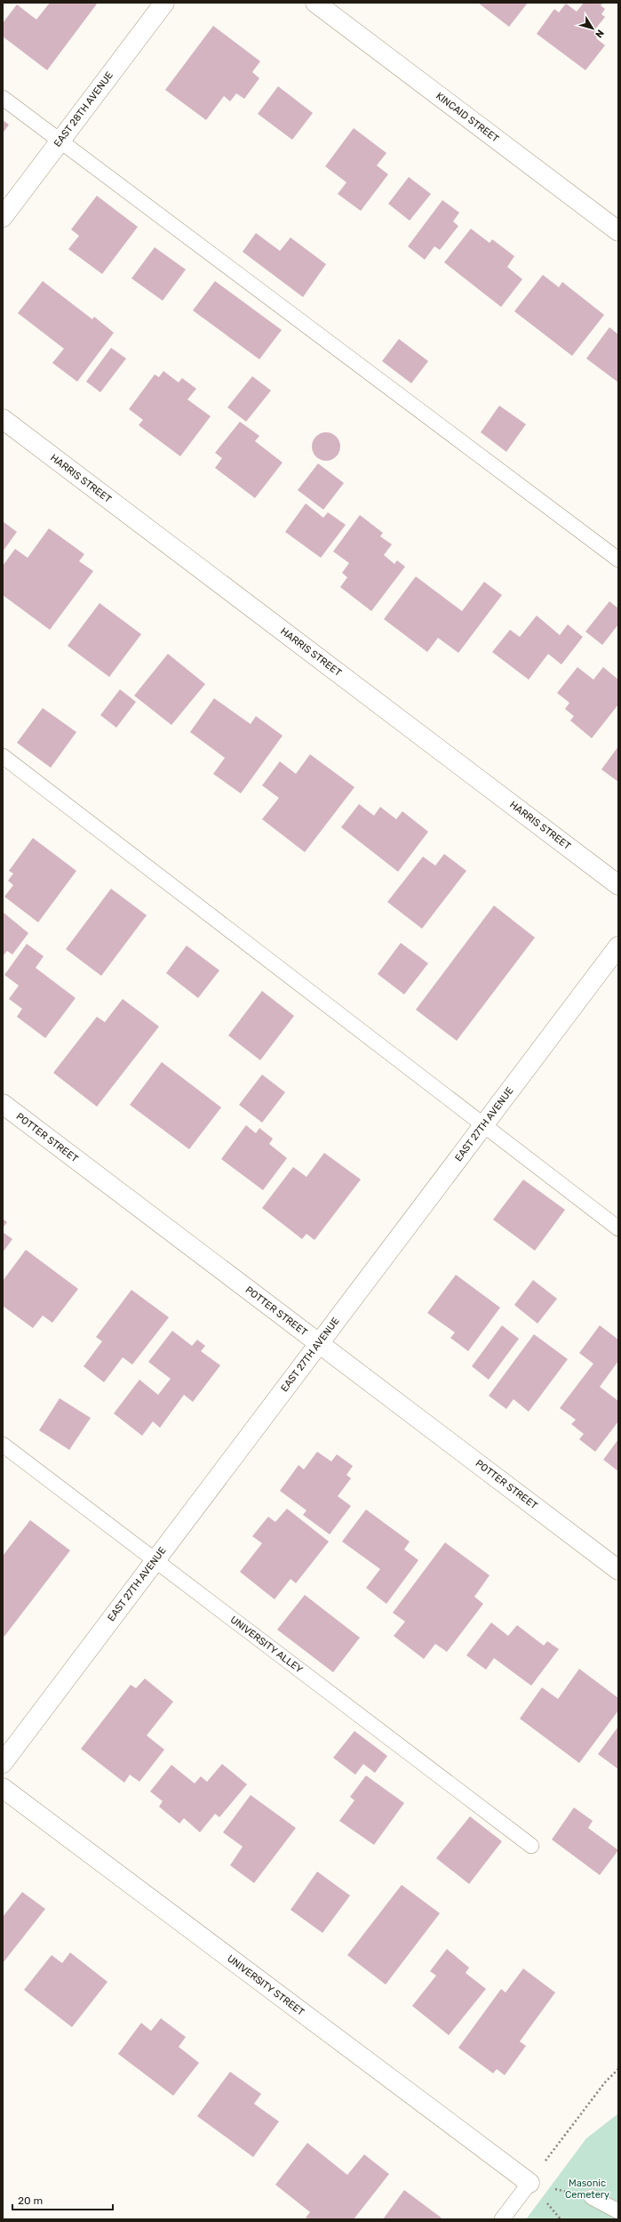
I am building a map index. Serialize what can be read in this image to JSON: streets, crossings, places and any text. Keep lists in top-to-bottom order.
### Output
{
  "streets": {
    "street": [
      "EAST 28TH AVENUE",
      "KINCAID STREET",
      "HARRIS STREET",
      "EAST 27TH AVENUE",
      "POTTER STREET",
      "UNIVERSITY STREET"
    ],
    "lane": ["UNIVERSITY ALLEY"]
  },
  "crossings": [
    ["EAST 27TH AVENUE", "POTTER STREET"],
    ["EAST 27TH AVENUE", "UNIVERSITY ALLEY"]
  ],
  "parks": ["Masonic Cemetery"],
  "scale_bar": "20 m",
  "north": "bottom right"
}
